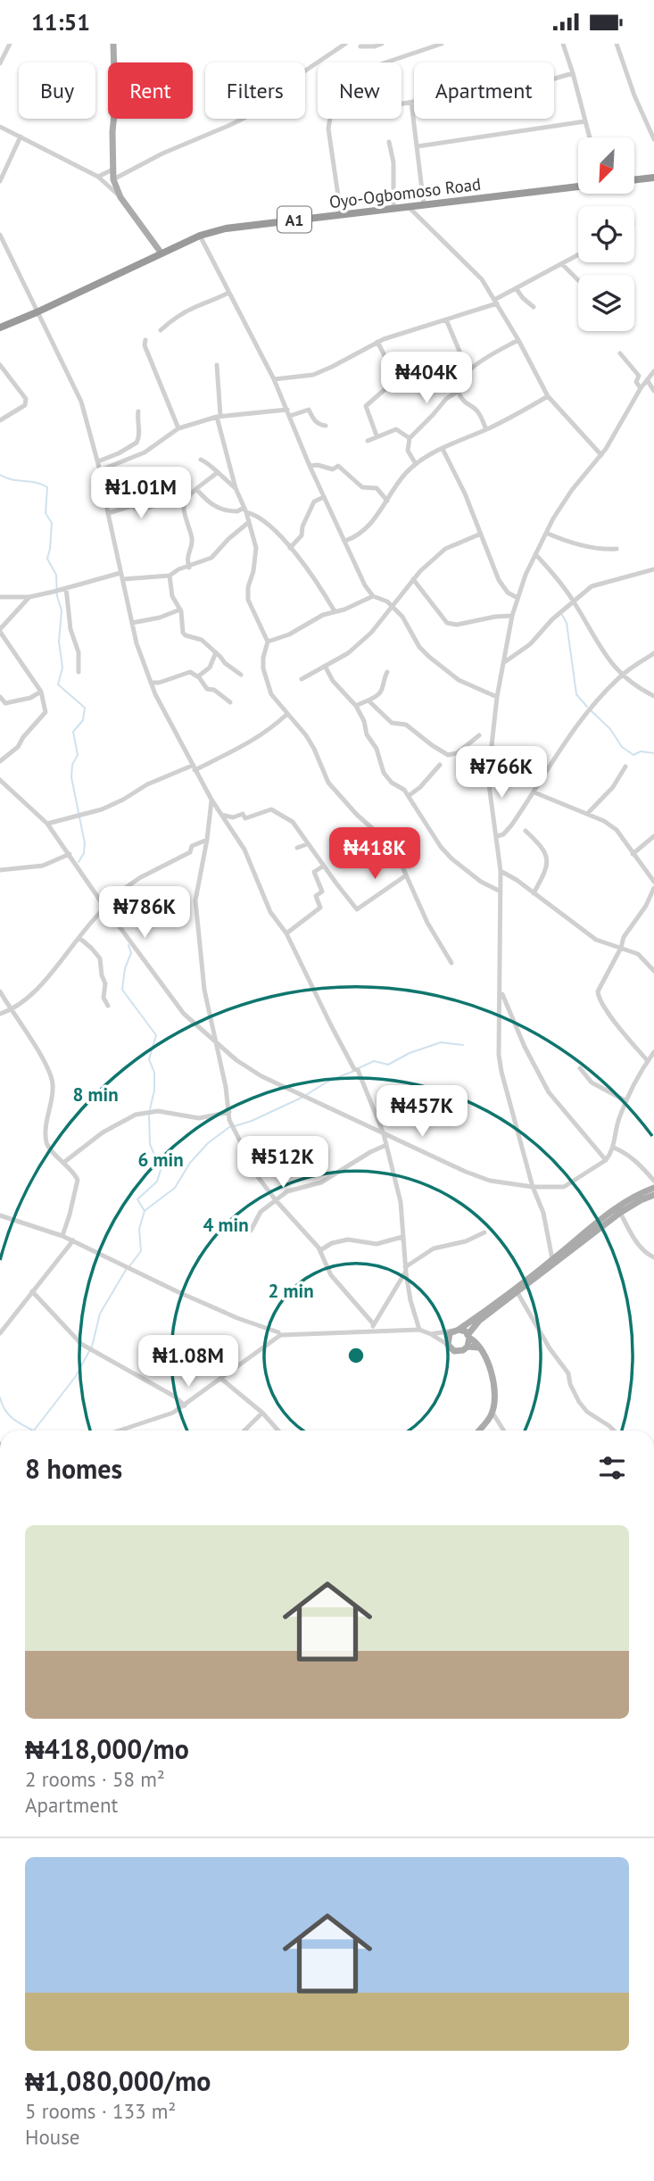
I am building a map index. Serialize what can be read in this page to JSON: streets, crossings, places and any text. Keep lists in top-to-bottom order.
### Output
{
  "streets": {
    "highway": ["Oyo-Ogbomoso Road", "A1"]
  },
  "north": "bottom left",
  "page": {
    "status": "11:51",
    "chip": [
      "Buy",
      "Rent",
      "Filters",
      "New",
      "Apartment"
    ],
    "price": [
      "₦404K",
      "₦1.01M",
      "₦766K",
      "₦418K",
      "₦786K",
      "₦457K",
      "₦512K",
      "₦1.08M"
    ],
    "heading": "8 homes",
    "list": [
      {
        "name": "₦418,000/mo",
        "note": "2 rooms · 58 m² · Apartment"
      },
      {
        "name": "₦1,080,000/mo",
        "note": "5 rooms · 133 m² · House"
      }
    ]
  },
  "rings": [
    "8 min",
    "6 min",
    "4 min",
    "2 min"
  ]
}
